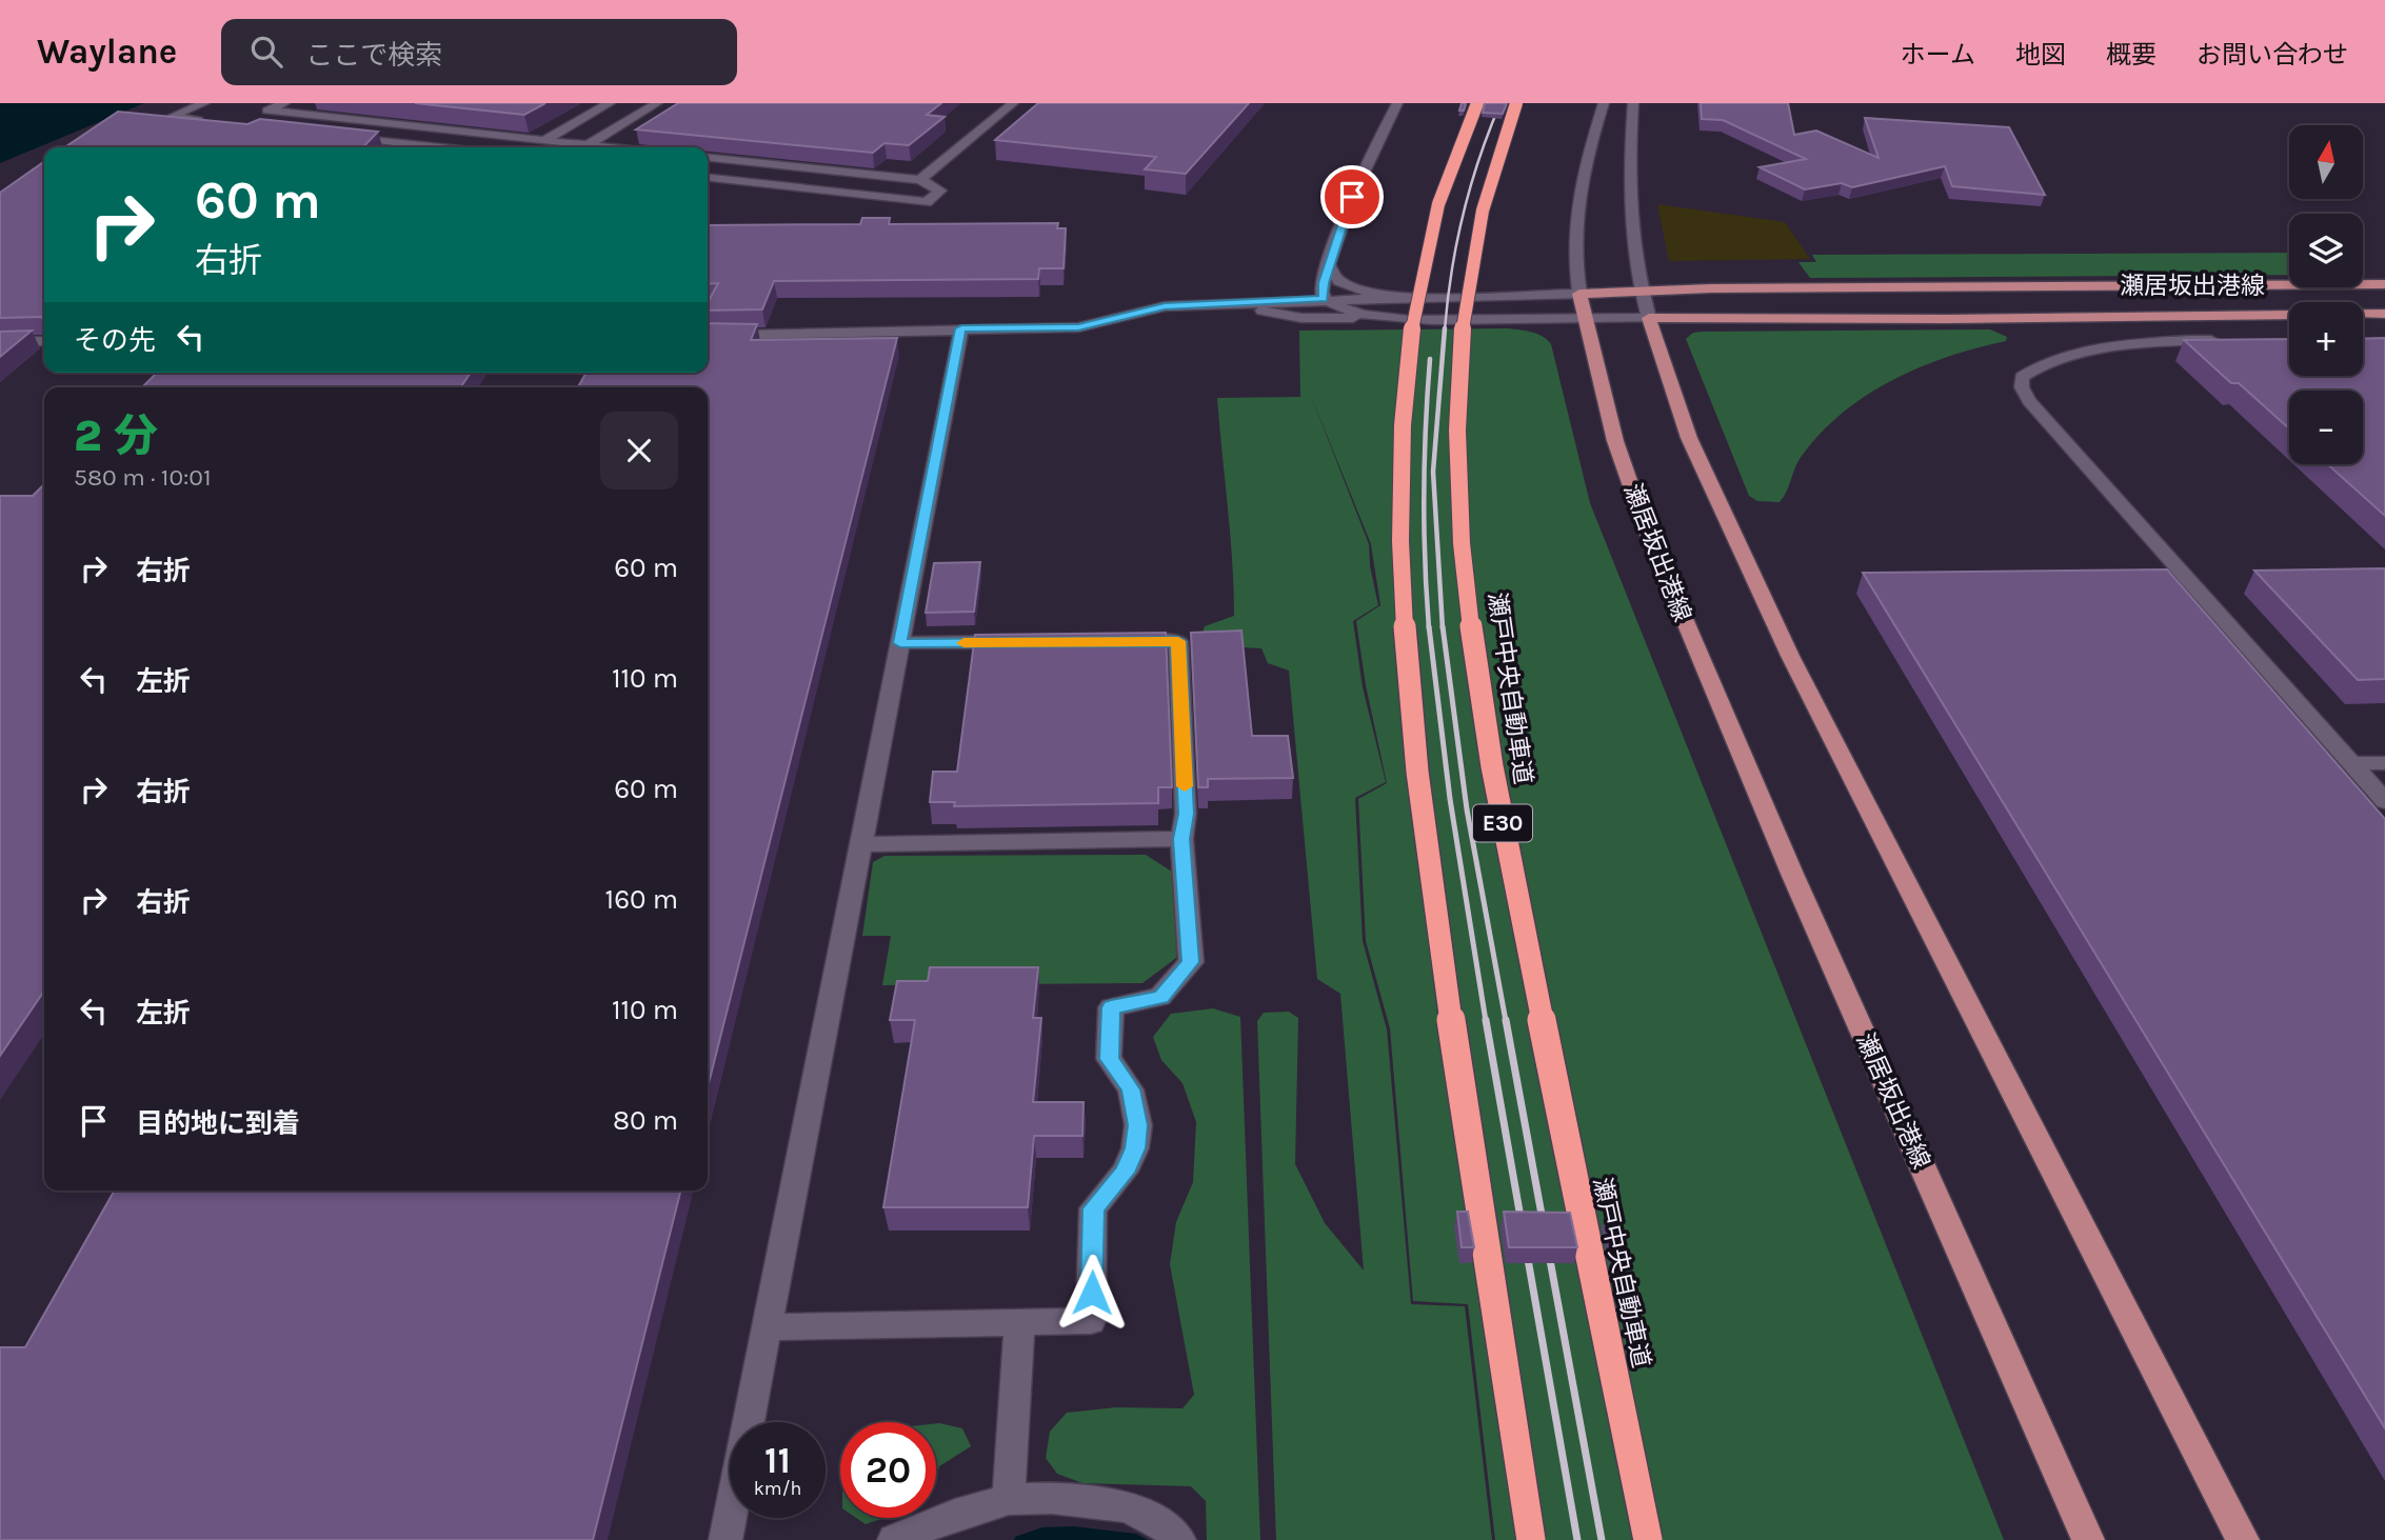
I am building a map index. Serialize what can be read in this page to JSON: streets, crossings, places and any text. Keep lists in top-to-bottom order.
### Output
{
  "streets": {
    "highway": ["瀬戸中央自動車道", "E30"],
    "main road": ["瀬居坂出港線"]
  },
  "north": "top",
  "page": {
    "header": "Waylane",
    "search": "ここで検索",
    "nav": [
      "ホーム",
      "地図",
      "概要",
      "お問い合わせ"
    ],
    "map_buttons": ["+", "−"],
    "turn": ["60 m", "右折"],
    "then": "その先",
    "heading": ["2 分", "580 m · 10:01"],
    "list": [
      {
        "name": "右折",
        "value": "60 m"
      },
      {
        "name": "左折",
        "value": "110 m"
      },
      {
        "name": "右折",
        "value": "60 m"
      },
      {
        "name": "右折",
        "value": "160 m"
      },
      {
        "name": "左折",
        "value": "110 m"
      },
      {
        "name": "目的地に到着",
        "value": "80 m"
      }
    ],
    "speed": "11 km/h",
    "limit": "20"
  }
}
